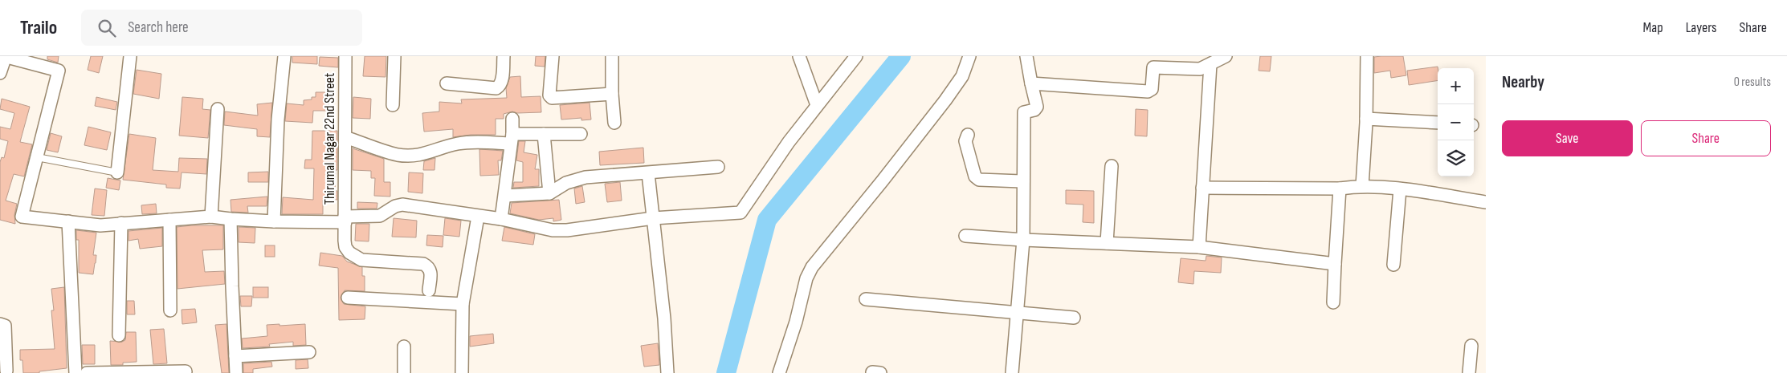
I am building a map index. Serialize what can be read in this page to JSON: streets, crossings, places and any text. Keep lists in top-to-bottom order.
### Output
{
  "streets": {
    "street": ["Thirumal Nagar 22nd Street"]
  },
  "page": {
    "header": "Trailo",
    "search": "Search here",
    "nav": ["Map", "Layers", "Share"],
    "heading": ["Nearby", "0 results"],
    "map_buttons": ["+", "−"],
    "buttons": ["Save", "Share"]
  }
}
